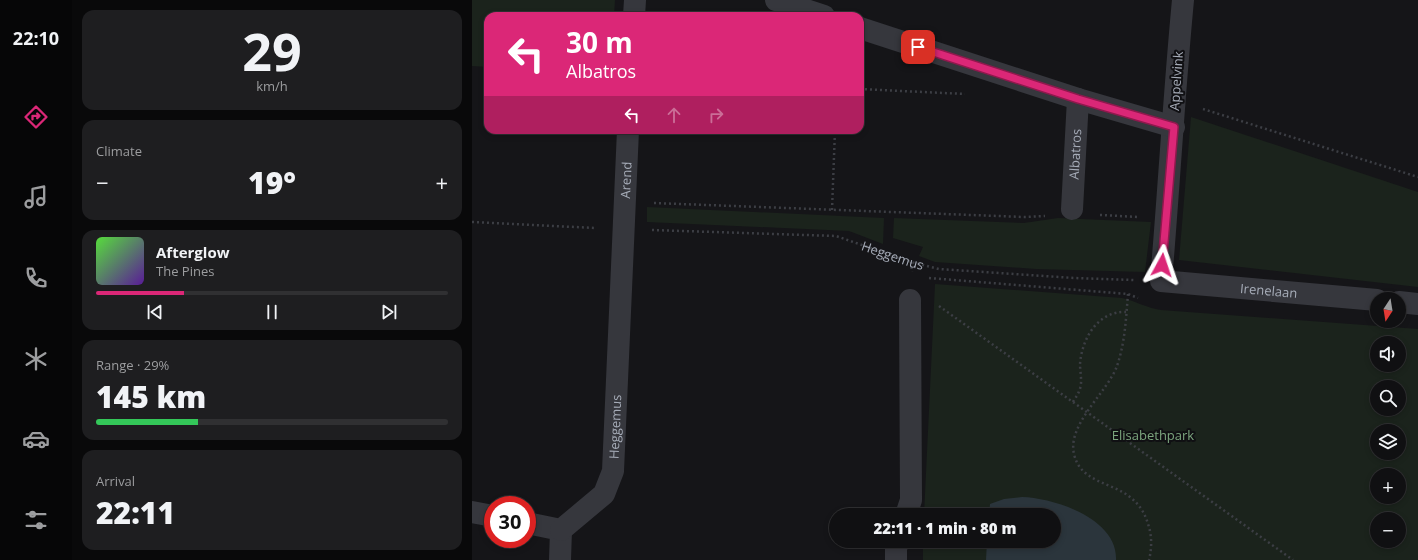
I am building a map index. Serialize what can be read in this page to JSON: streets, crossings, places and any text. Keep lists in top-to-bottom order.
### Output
{
  "streets": {
    "street": [
      "Appelvink",
      "Albatros",
      "Arend",
      "Heggemus",
      "Irenelaan"
    ]
  },
  "crossings": [
    ["Appelvink", "Heggemus"],
    ["Appelvink", "Irenelaan"],
    ["Arend", "Heggemus"],
    ["Heggemus", "Irenelaan"]
  ],
  "parks": ["Elisabethpark"],
  "north": "bottom",
  "page": {
    "tabs": "22:10",
    "tile": [
      ["29", "km/h"],
      "Climate",
      ["Range · 29%", "145 km"],
      ["Arrival", "22:11"]
    ],
    "turn": ["30 m", "Albatros"],
    "heat": ["−", "19°", "+"],
    "song": ["Afterglow", "The Pines"],
    "map_buttons": ["+", "−"],
    "limit": "30",
    "trip": "22:11 · 1 min · 80 m"
  }
}
